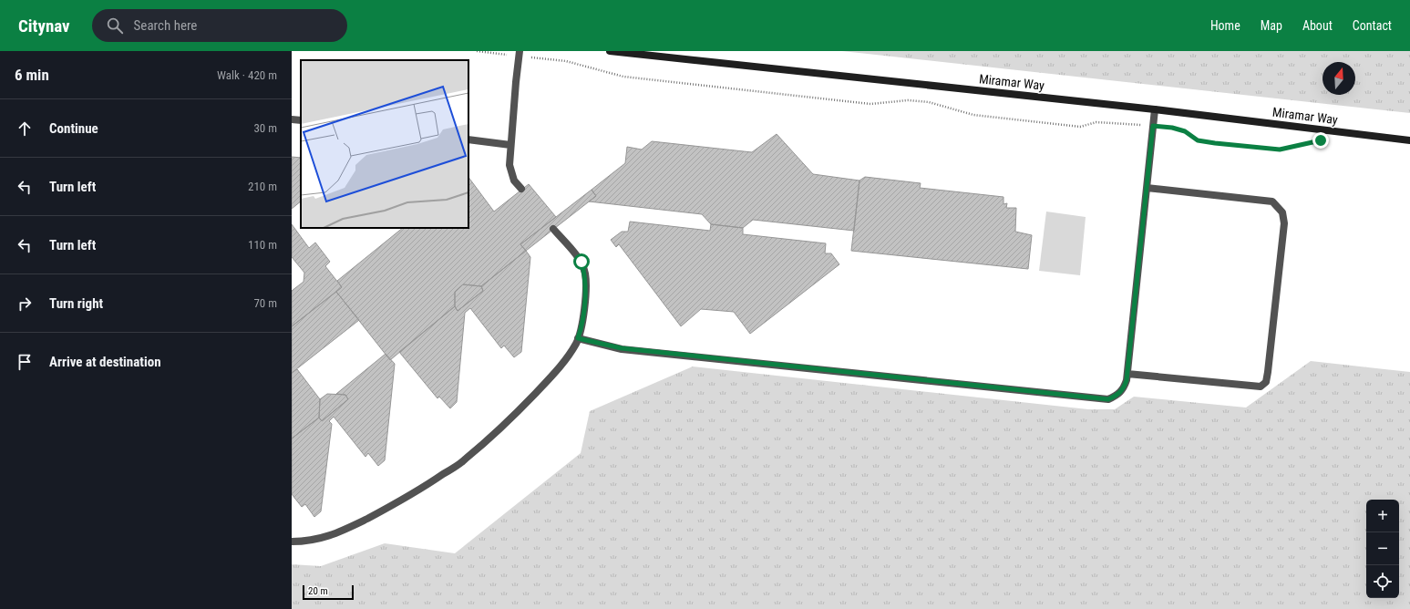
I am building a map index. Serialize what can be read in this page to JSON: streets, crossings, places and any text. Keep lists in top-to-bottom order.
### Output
{
  "streets": {
    "street": ["Miramar Way"]
  },
  "scale_bar": "20 m",
  "north": "top",
  "page": {
    "header": "Citynav",
    "search": "Search here",
    "nav": [
      "Home",
      "Map",
      "About",
      "Contact"
    ],
    "heading": ["6 min", "Walk · 420 m"],
    "list": [
      ["Continue", "30 m"],
      ["Turn left", "210 m"],
      ["Turn left", "110 m"],
      ["Turn right", "70 m"],
      "Arrive at destination"
    ],
    "map_buttons": ["+", "−"],
    "scale": "20 m"
  }
}
